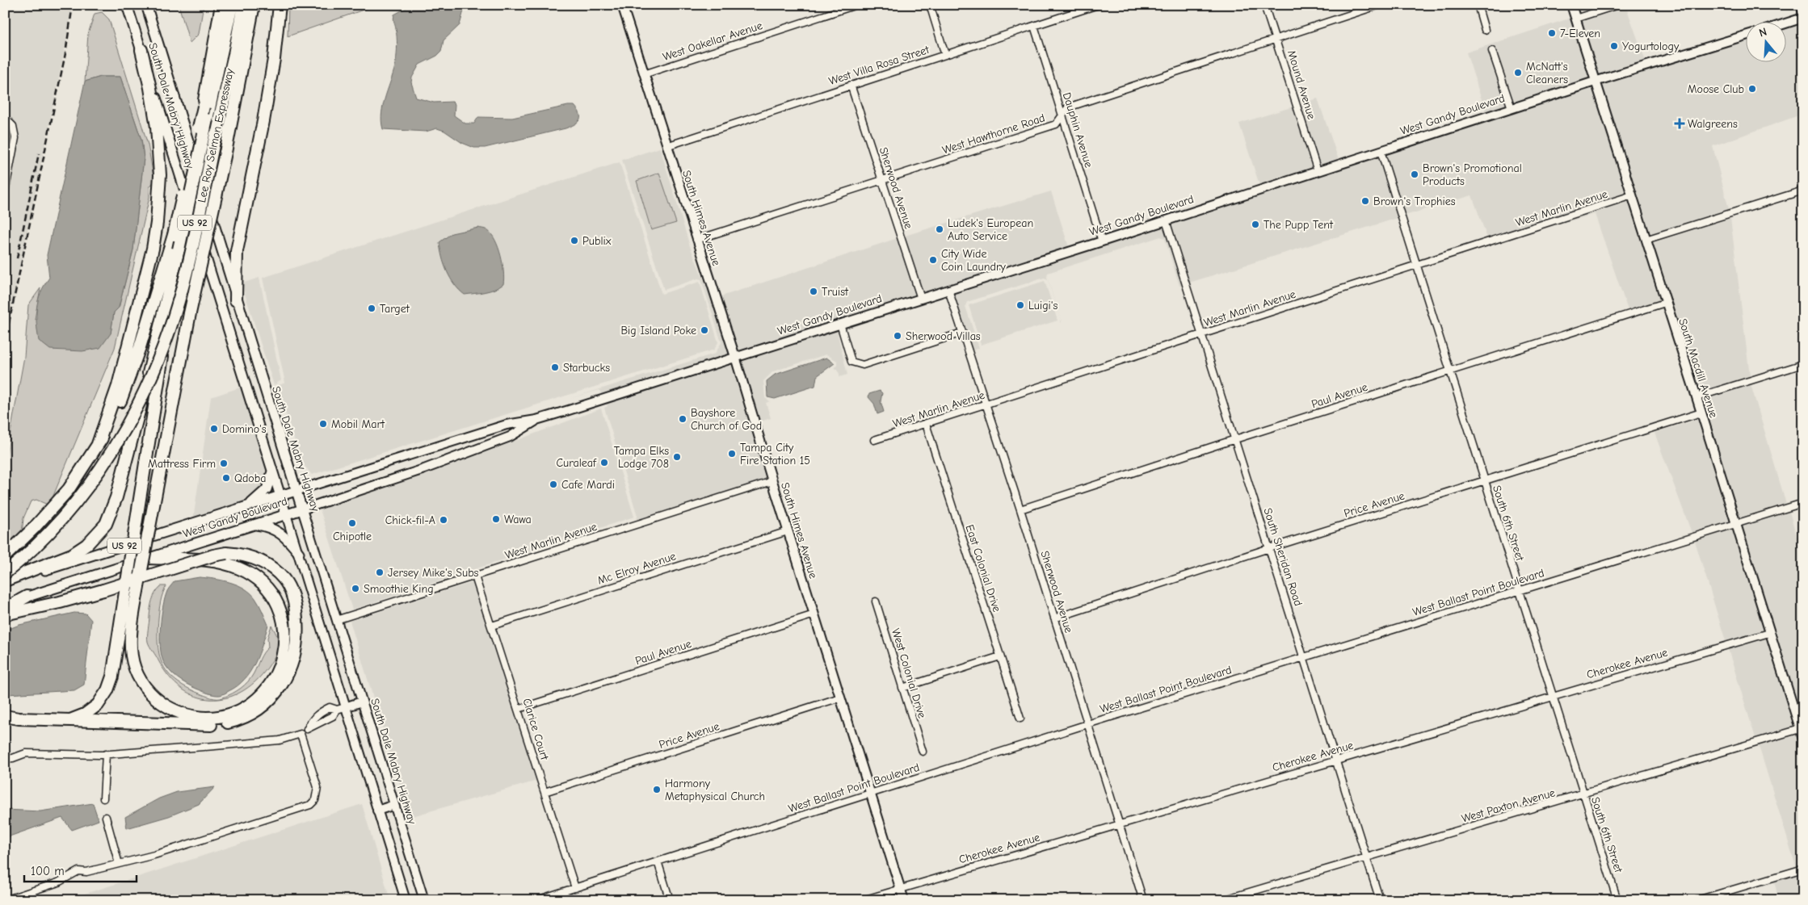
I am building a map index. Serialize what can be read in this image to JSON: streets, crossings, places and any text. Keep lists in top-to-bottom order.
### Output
{
  "streets": {
    "highway": ["Lee Roy Selmon Expressway"],
    "main road": [
      "South Dale Mabry Highway",
      "West Gandy Boulevard",
      "South Himes Avenue",
      "US 92",
      "South Macdill Avenue"
    ],
    "street": [
      "West Oakellar Avenue",
      "West Villa Rosa Street",
      "Mound Avenue",
      "Dauphin Avenue",
      "West Hawthorne Road",
      "Sherwood Avenue",
      "West Marlin Avenue",
      "Paul Avenue",
      "Price Avenue",
      "South 6th Street",
      "South Sheridan Road",
      "Mc Elroy Avenue",
      "East Colonial Drive",
      "West Ballast Point Boulevard",
      "Cherokee Avenue",
      "West Colonial Drive",
      "Clarice Court",
      "West Paxton Avenue"
    ]
  },
  "crossings": [
    ["West Oakellar Avenue", "South Himes Avenue"],
    ["West Villa Rosa Street", "Dauphin Avenue"],
    ["West Villa Rosa Street", "Sherwood Avenue"],
    ["West Villa Rosa Street", "South Himes Avenue"],
    ["Mound Avenue", "West Gandy Boulevard"],
    ["Mound Avenue", "West Hawthorne Road"],
    ["South Dale Mabry Highway", "West Gandy Boulevard"],
    ["South Dale Mabry Highway", "West Marlin Avenue"],
    ["South Dale Mabry Highway", "US 92"],
    ["West Gandy Boulevard", "Dauphin Avenue"],
    ["West Gandy Boulevard", "Sherwood Avenue"],
    ["West Gandy Boulevard", "South Himes Avenue"],
    ["West Gandy Boulevard", "US 92"],
    ["West Gandy Boulevard", "South Macdill Avenue"],
    ["West Gandy Boulevard", "South 6th Street"],
    ["West Gandy Boulevard", "South Sheridan Road"],
    ["Dauphin Avenue", "West Hawthorne Road"],
    ["West Hawthorne Road", "Sherwood Avenue"],
    ["West Hawthorne Road", "South Himes Avenue"],
    ["Sherwood Avenue", "West Marlin Avenue"],
    ["Sherwood Avenue", "Paul Avenue"],
    ["Sherwood Avenue", "Price Avenue"],
    ["Sherwood Avenue", "West Ballast Point Boulevard"],
    ["Sherwood Avenue", "Cherokee Avenue"],
    ["West Marlin Avenue", "South Himes Avenue"],
    ["West Marlin Avenue", "South Macdill Avenue"],
    ["West Marlin Avenue", "South 6th Street"],
    ["West Marlin Avenue", "South Sheridan Road"],
    ["West Marlin Avenue", "East Colonial Drive"],
    ["West Marlin Avenue", "Clarice Court"],
    ["South Himes Avenue", "Paul Avenue"],
    ["South Himes Avenue", "Price Avenue"],
    ["South Himes Avenue", "Mc Elroy Avenue"],
    ["South Himes Avenue", "West Ballast Point Boulevard"],
    ["South Himes Avenue", "Cherokee Avenue"],
    ["South Macdill Avenue", "Paul Avenue"],
    ["South Macdill Avenue", "Price Avenue"],
    ["South Macdill Avenue", "West Ballast Point Boulevard"],
    ["South Macdill Avenue", "Cherokee Avenue"],
    ["South Macdill Avenue", "West Paxton Avenue"],
    ["Paul Avenue", "South 6th Street"],
    ["Paul Avenue", "South Sheridan Road"],
    ["Paul Avenue", "Clarice Court"],
    ["Price Avenue", "South 6th Street"],
    ["Price Avenue", "South Sheridan Road"],
    ["Price Avenue", "Clarice Court"],
    ["South 6th Street", "West Ballast Point Boulevard"],
    ["South 6th Street", "Cherokee Avenue"],
    ["South 6th Street", "West Paxton Avenue"],
    ["South Sheridan Road", "West Ballast Point Boulevard"],
    ["South Sheridan Road", "Cherokee Avenue"],
    ["South Sheridan Road", "West Paxton Avenue"],
    ["Mc Elroy Avenue", "Clarice Court"],
    ["West Ballast Point Boulevard", "Clarice Court"]
  ],
  "places": {
    "other": [
      "7-Eleven",
      "Yogurtology",
      "McNatt's Cleaners",
      "Moose Club",
      "Brown's Promotional Products",
      "Brown's Trophies",
      "The Pupp Tent",
      "Ludek's European Auto Service",
      "Publix",
      "City Wide Coin Laundry",
      "Truist",
      "Luigi's",
      "Target",
      "Big Island Poke",
      "Sherwood Villas",
      "Starbucks",
      "Bayshore Church of God",
      "Mobil Mart",
      "Domino's",
      "Tampa City Fire Station 15",
      "Tampa Elks Lodge 708",
      "Curaleaf",
      "Mattress Firm",
      "Qdoba",
      "Cafe Mardi",
      "Wawa",
      "Chick-fil-A",
      "Chipotle",
      "Jersey Mike's Subs",
      "Smoothie King",
      "Harmony Metaphysical Church"
    ],
    "health": ["Walgreens"]
  },
  "scale_bar": "100 m",
  "north": "top"
}
